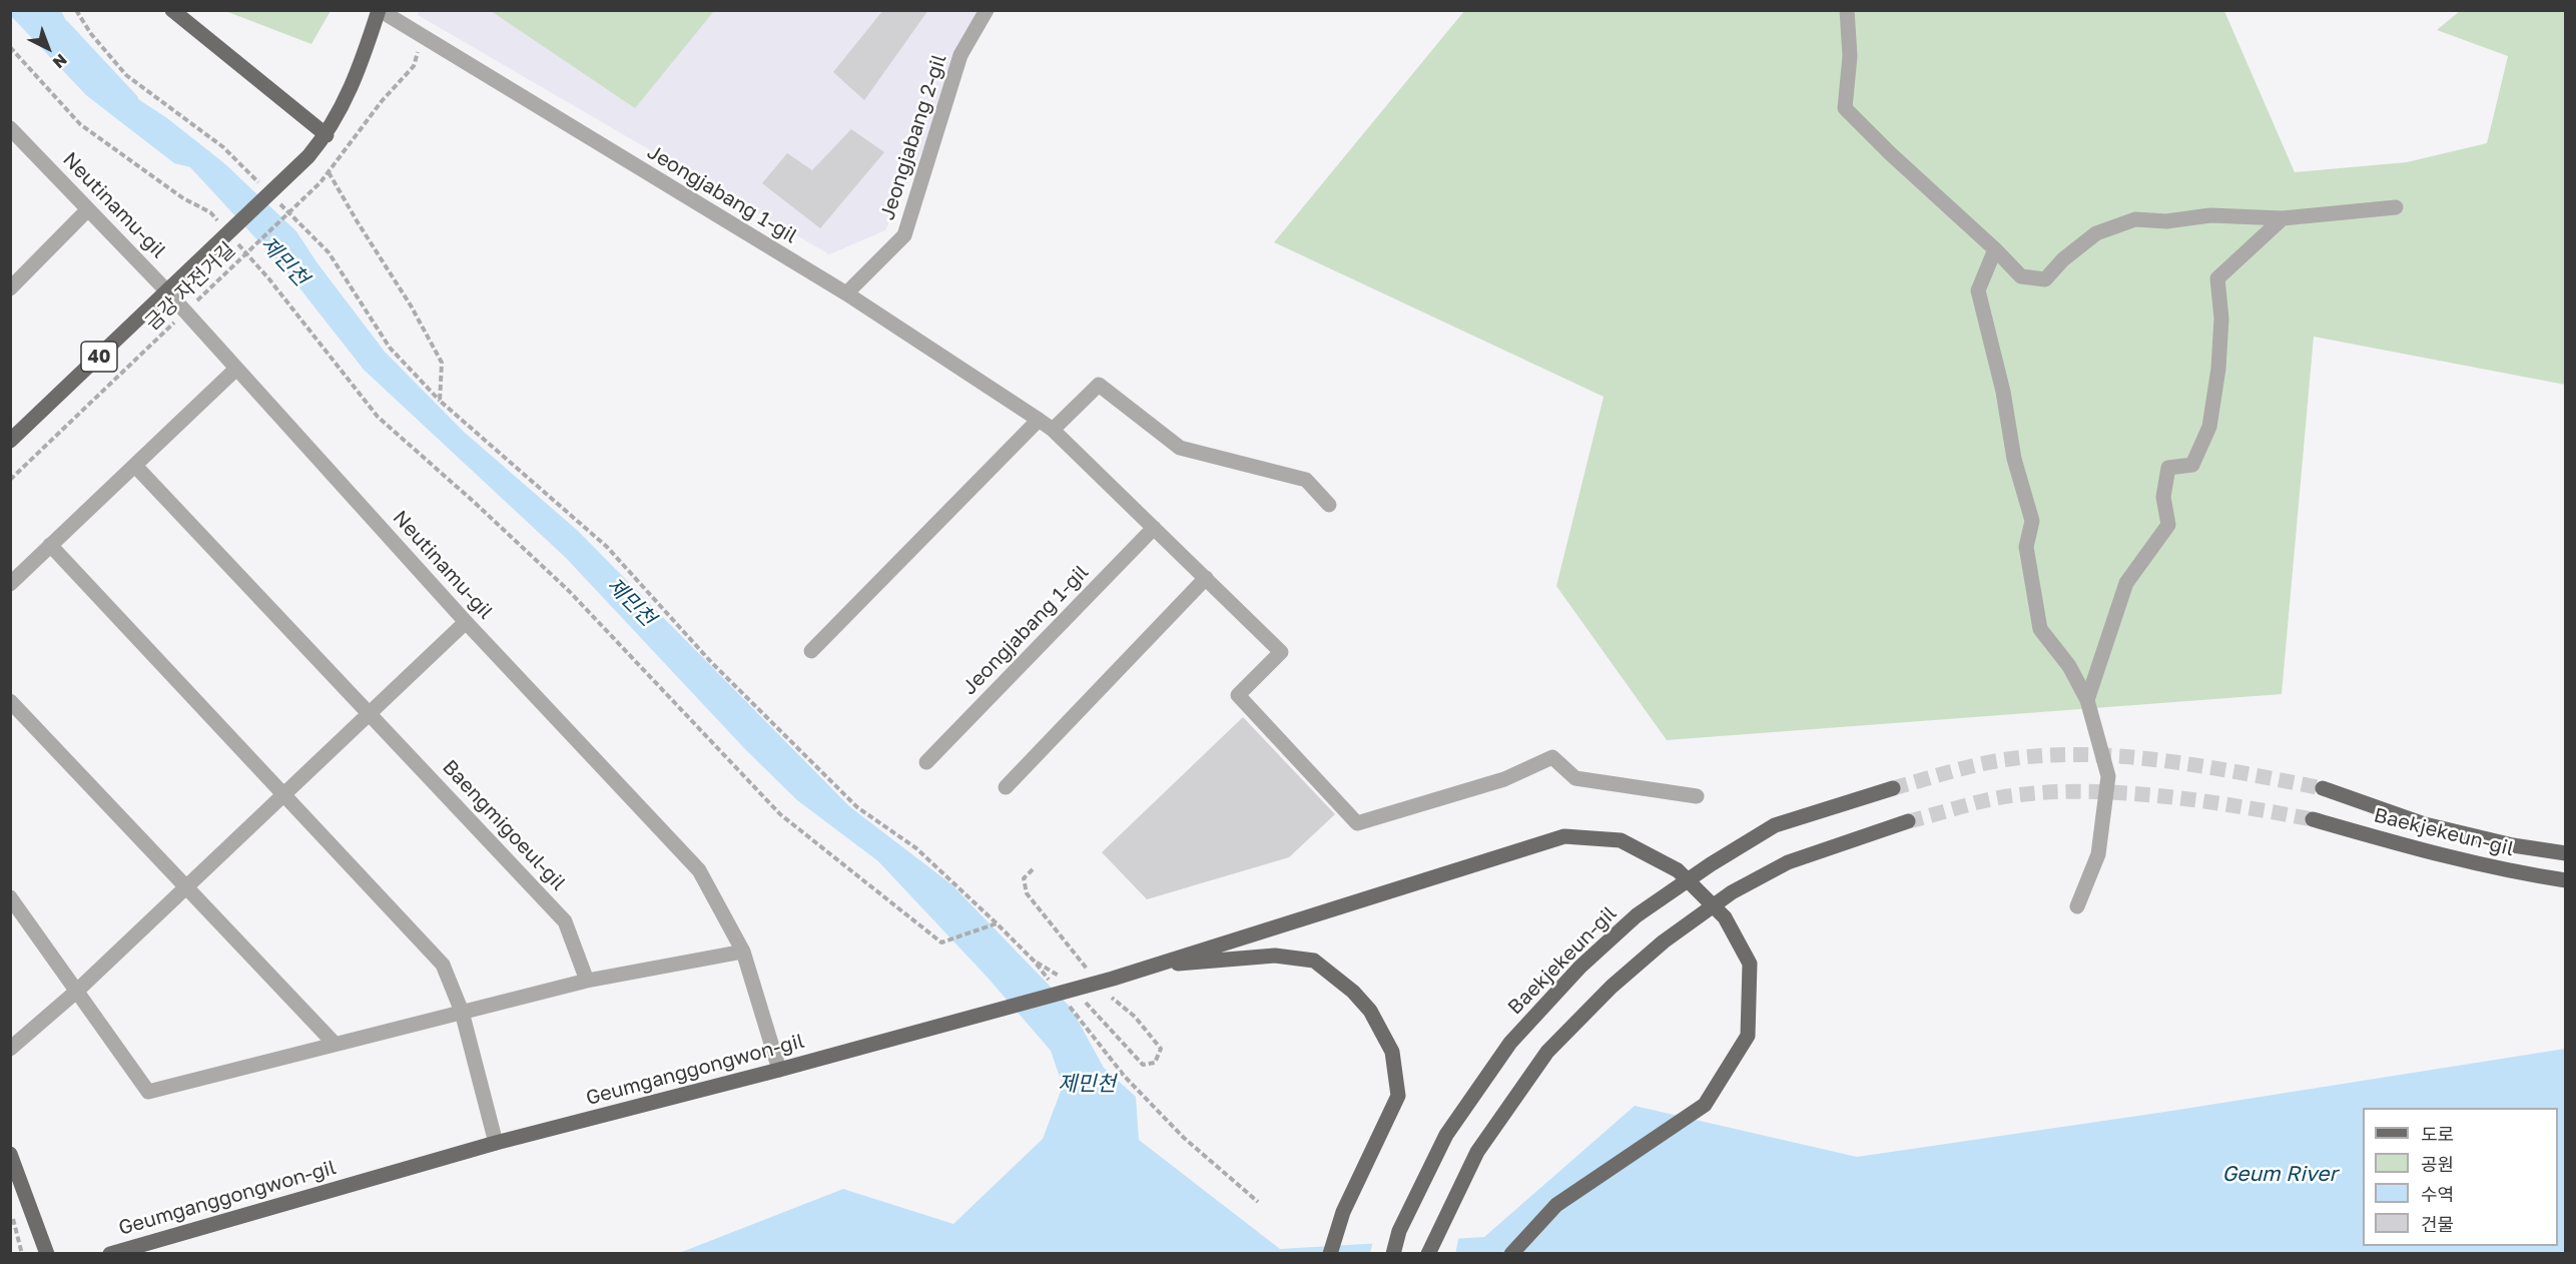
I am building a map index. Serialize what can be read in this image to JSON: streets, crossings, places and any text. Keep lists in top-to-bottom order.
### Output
{
  "streets": {
    "main road": ["40", "Baekjekeun-gil", "Geumganggongwon-gil"],
    "street": [
      "Jeongjabang 2-gil",
      "Jeongjabang 1-gil",
      "Neutinamu-gil",
      "Baengmigoeul-gil"
    ],
    "path": ["금강 자전거길"]
  },
  "crossings": [
    ["Jeongjabang 2-gil", "Jeongjabang 1-gil"],
    ["Jeongjabang 1-gil", "금강 자전거길"],
    ["Jeongjabang 1-gil", "40"],
    ["Neutinamu-gil", "금강 자전거길"],
    ["Neutinamu-gil", "40"],
    ["Neutinamu-gil", "Geumganggongwon-gil"]
  ],
  "water": ["제민천", "Geum River"],
  "legend": [
    "도로",
    "공원",
    "수역",
    "건물"
  ],
  "north": "bottom right"
}
